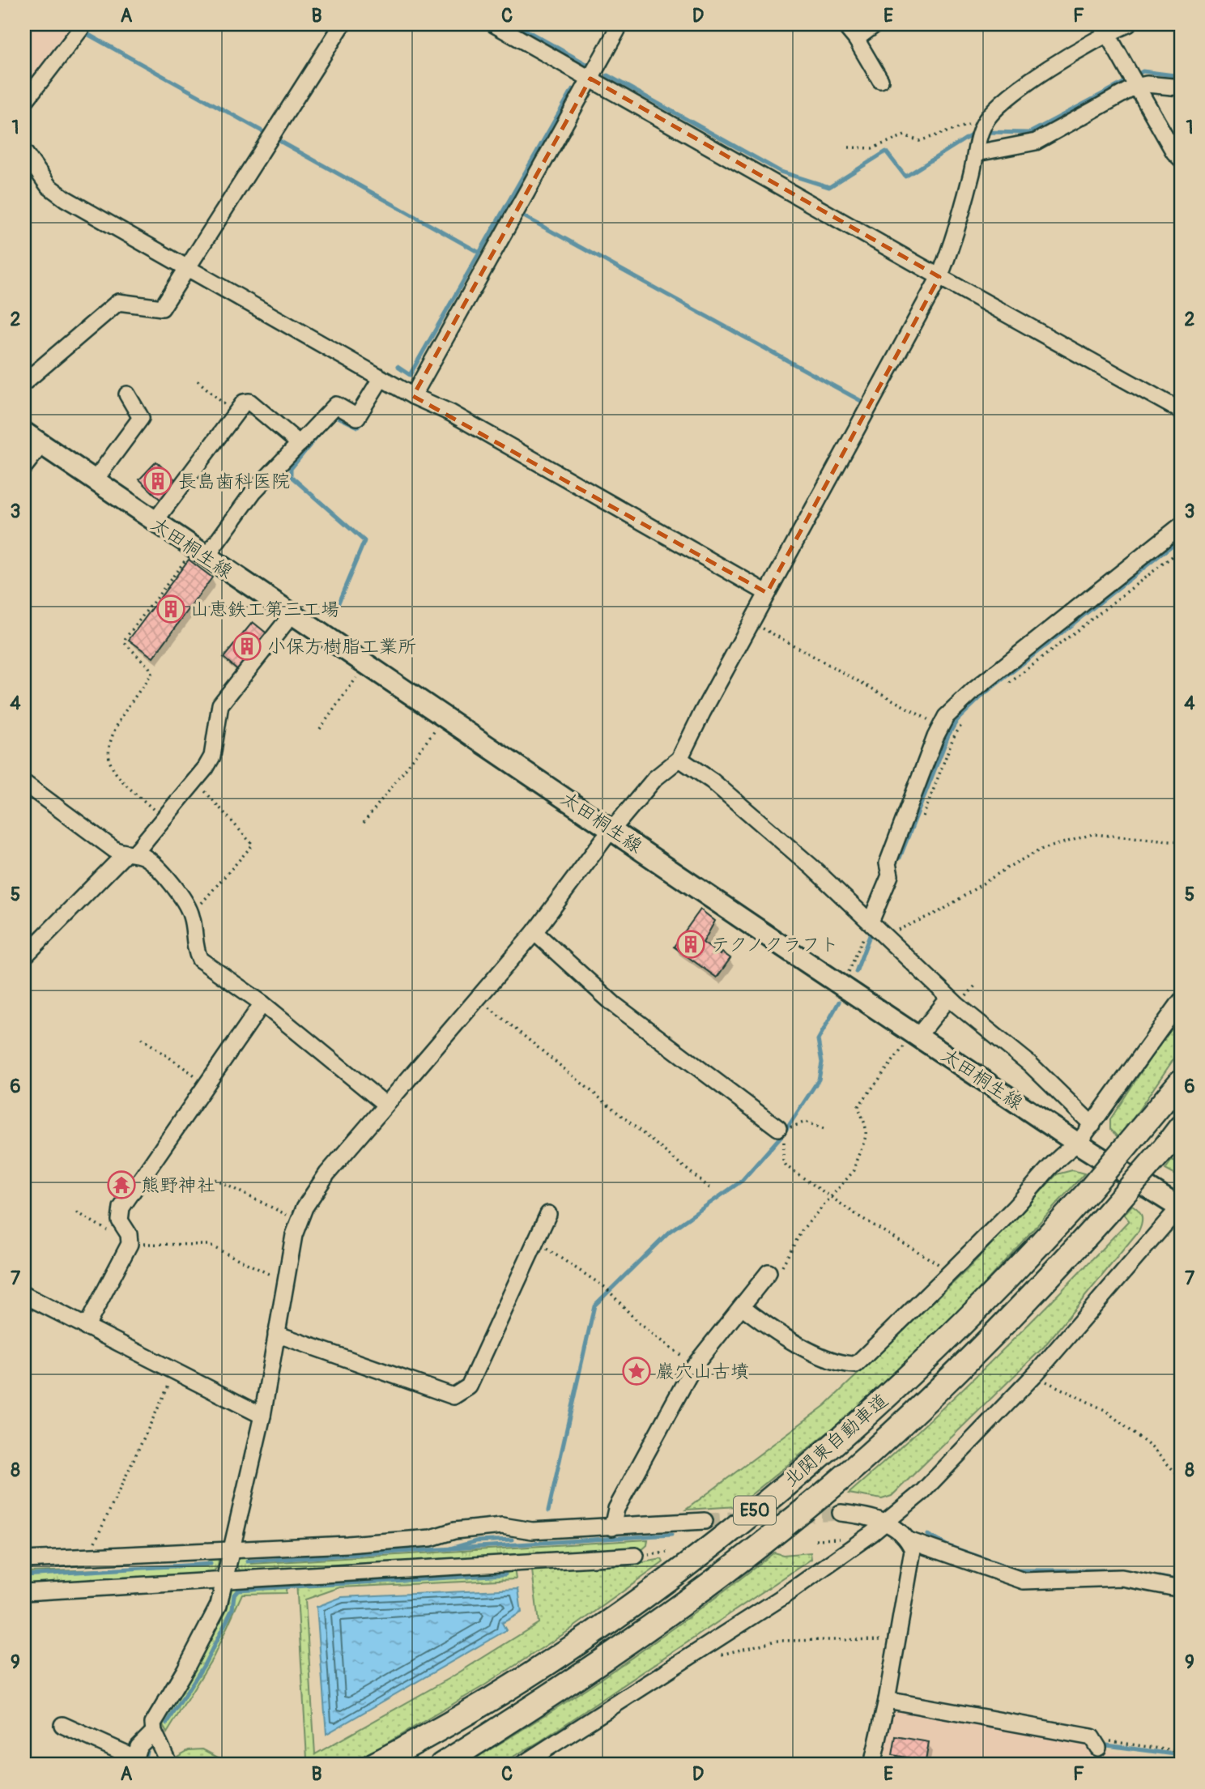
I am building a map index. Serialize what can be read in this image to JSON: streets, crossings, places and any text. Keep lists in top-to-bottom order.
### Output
{
  "streets": {
    "highway": ["北関東自動車道", "E50"],
    "main road": ["太田桐生線"]
  },
  "places": {
    "building": [
      "長島歯科医院",
      "山恵鉄工第三工場",
      "小保方樹脂工業所",
      "テクノクラフト"
    ],
    "temple": ["熊野神社"],
    "place": ["巖穴山古墳"]
  },
  "grid": {
    "columns": [
      "A",
      "B",
      "C",
      "D",
      "E",
      "F"
    ],
    "rows": [
      "1",
      "2",
      "3",
      "4",
      "5",
      "6",
      "7",
      "8",
      "9"
    ]
  }
}
